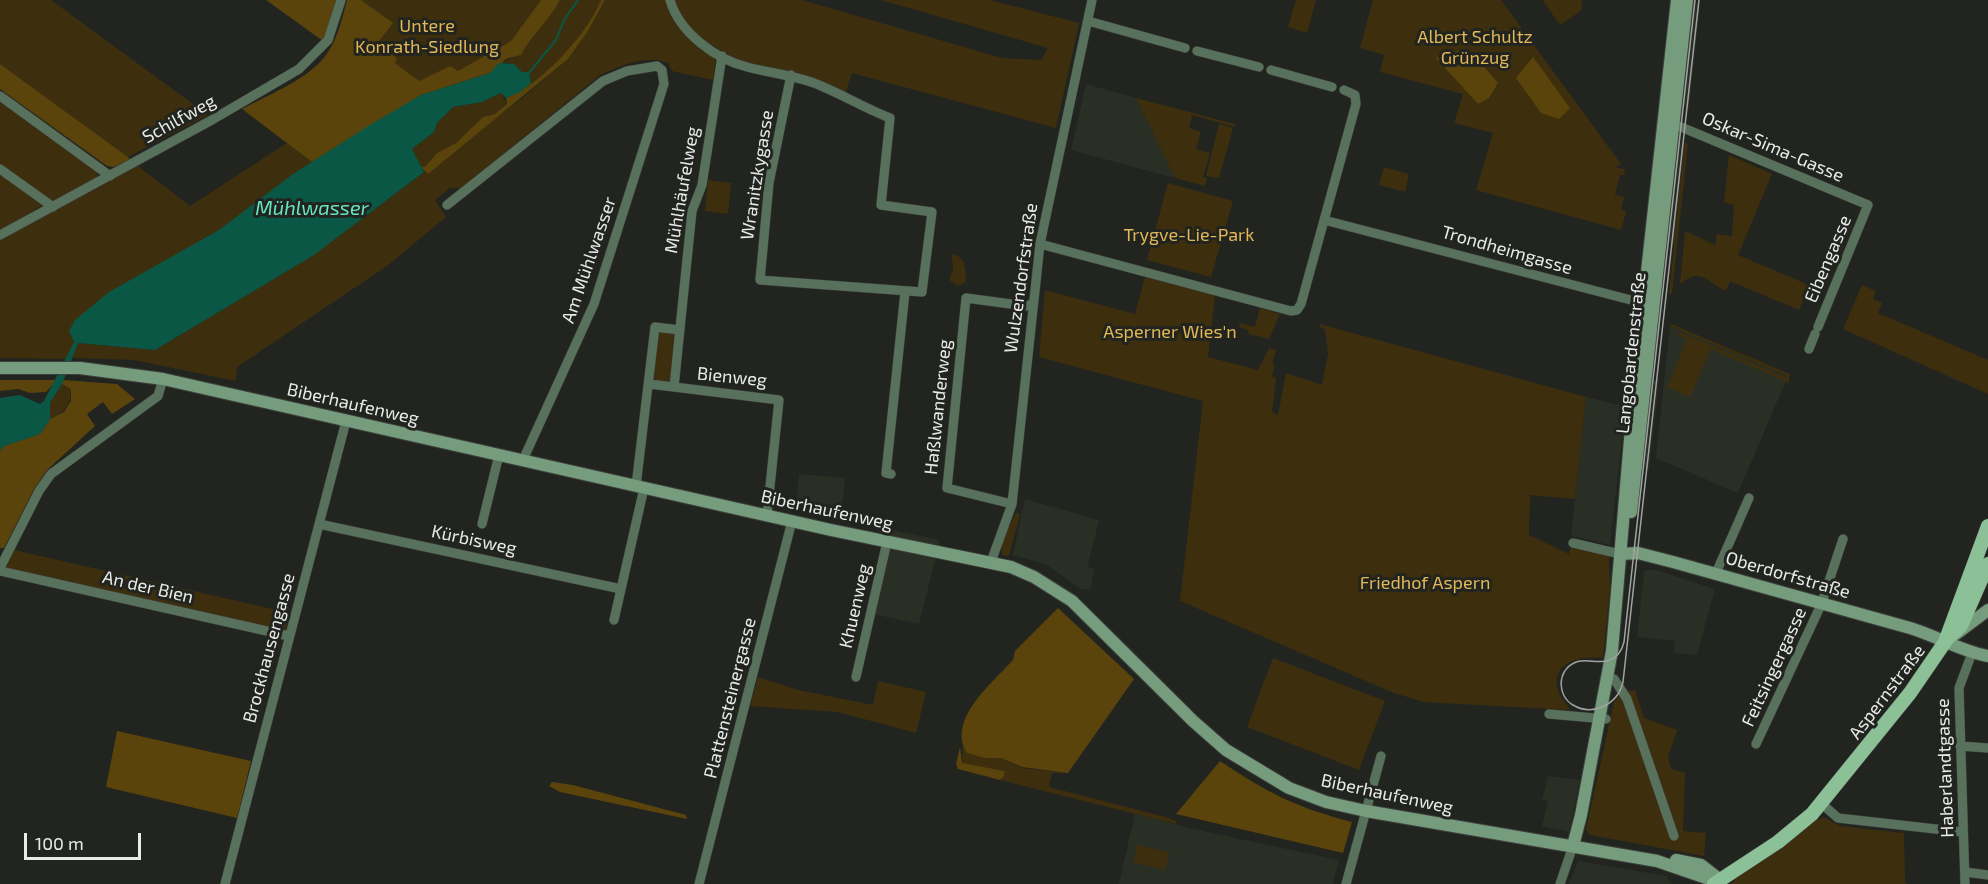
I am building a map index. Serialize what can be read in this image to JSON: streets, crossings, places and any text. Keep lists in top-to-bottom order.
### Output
{
  "streets": {
    "main road": [
      "Langobardenstraße",
      "Biberhaufenweg",
      "Oberdorfstraße",
      "Aspernstraße"
    ],
    "street": [
      "Schilfweg",
      "Oskar-Sima-Gasse",
      "Wranitzkygasse",
      "Mühlhäufelweg",
      "Trondheimgasse",
      "Eibengasse",
      "Am Mühlwasser",
      "Wulzendorfstraße",
      "Bienweg",
      "Haßlwanderweg",
      "Kürbisweg",
      "An der Bien",
      "Khuenweg",
      "Brockhausengasse",
      "Feitsingergasse",
      "Plattensteinergasse",
      "Haberlandtgasse"
    ]
  },
  "crossings": [
    ["Oskar-Sima-Gasse", "Eibengasse"],
    ["Oskar-Sima-Gasse", "Langobardenstraße"],
    ["Mühlhäufelweg", "Bienweg"],
    ["Trondheimgasse", "Langobardenstraße"],
    ["Am Mühlwasser", "Biberhaufenweg"],
    ["Wulzendorfstraße", "Biberhaufenweg"],
    ["Wulzendorfstraße", "Haßlwanderweg"],
    ["Langobardenstraße", "Biberhaufenweg"],
    ["Langobardenstraße", "Oberdorfstraße"],
    ["Bienweg", "Biberhaufenweg"],
    ["Biberhaufenweg", "Khuenweg"],
    ["Biberhaufenweg", "Brockhausengasse"],
    ["Biberhaufenweg", "Plattensteinergasse"],
    ["Kürbisweg", "Brockhausengasse"],
    ["Oberdorfstraße", "Feitsingergasse"],
    ["Oberdorfstraße", "Aspernstraße"],
    ["Oberdorfstraße", "Haberlandtgasse"],
    ["An der Bien", "Brockhausengasse"]
  ],
  "water": ["Mühlwasser"],
  "parks": [
    "Untere Konrath-Siedlung",
    "Albert Schultz Grünzug",
    "Trygve-Lie-Park",
    "Asperner Wies'n",
    "Friedhof Aspern"
  ],
  "scale_bar": "100 m"
}
